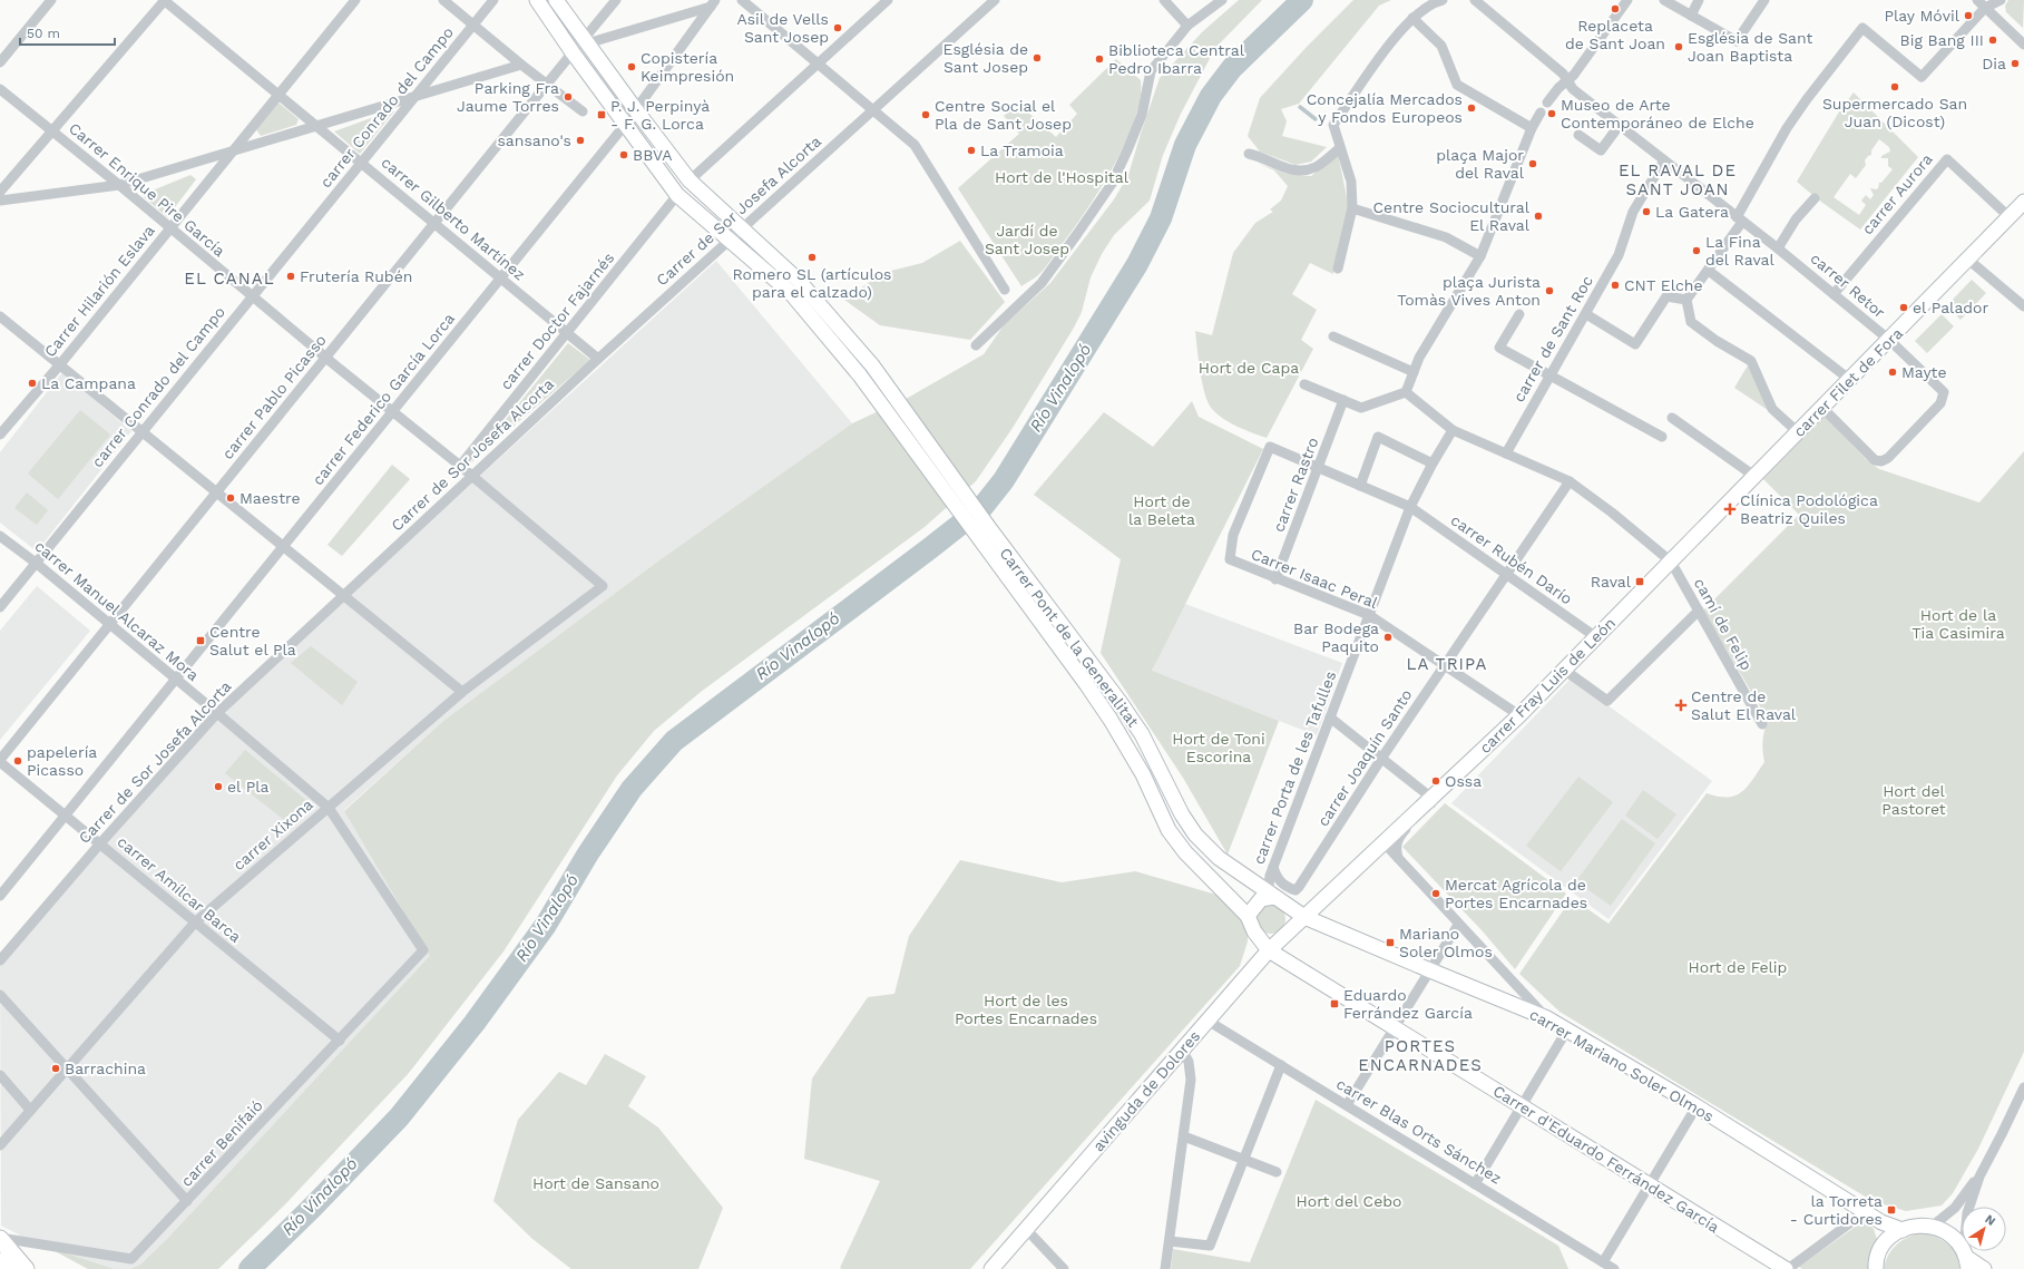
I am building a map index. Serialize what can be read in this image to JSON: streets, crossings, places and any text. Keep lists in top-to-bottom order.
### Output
{
  "streets": {
    "main road": [
      "carrer Filet de Fora",
      "Carrer Pont de la Generalitat",
      "carrer Fray Luis de León",
      "carrer Mariano Soler Olmos",
      "avinguda de Dolores",
      "Carrer d'Eduardo Ferrández García"
    ],
    "street": [
      "carrer Conrado del Campo",
      "Carrer Enrique Pire García",
      "carrer Aurora",
      "Carrer de Sor Josefa Alcorta",
      "carrer Gilberto Martínez",
      "carrer Retor",
      "Carrer Hilarión Eslava",
      "carrer Doctor Fajarnés",
      "carrer de Sant Roc",
      "carrer Pablo Picasso",
      "carrer Federico García Lorca",
      "carrer Rastro",
      "carrer Rubén Darío",
      "Carrer Isaac Peral",
      "carrer Manuel Alcaraz Mora",
      "camí de Felip",
      "carrer Joaquín Santo",
      "carrer Porta de les Tafulles",
      "carrer Xixona",
      "carrer Amílcar Barca",
      "carrer Blas Orts Sánchez",
      "carrer Benifaió"
    ]
  },
  "crossings": [
    ["carrer Conrado del Campo", "Carrer Enrique Pire García"],
    ["carrer Conrado del Campo", "carrer Gilberto Martínez"],
    ["carrer Conrado del Campo", "carrer Manuel Alcaraz Mora"],
    ["Carrer Enrique Pire García", "Carrer de Sor Josefa Alcorta"],
    ["Carrer Enrique Pire García", "Carrer Hilarión Eslava"],
    ["Carrer Enrique Pire García", "carrer Doctor Fajarnés"],
    ["Carrer Enrique Pire García", "carrer Pablo Picasso"],
    ["Carrer Enrique Pire García", "carrer Federico García Lorca"],
    ["Carrer Enrique Pire García", "carrer Xixona"],
    ["carrer Aurora", "carrer Retor"],
    ["carrer Aurora", "carrer Filet de Fora"],
    ["Carrer de Sor Josefa Alcorta", "carrer Gilberto Martínez"],
    ["Carrer de Sor Josefa Alcorta", "carrer Manuel Alcaraz Mora"],
    ["Carrer de Sor Josefa Alcorta", "Carrer Pont de la Generalitat"],
    ["Carrer de Sor Josefa Alcorta", "carrer Amílcar Barca"],
    ["carrer Gilberto Martínez", "Carrer Hilarión Eslava"],
    ["carrer Gilberto Martínez", "carrer Doctor Fajarnés"],
    ["carrer Gilberto Martínez", "carrer Pablo Picasso"],
    ["carrer Gilberto Martínez", "carrer Federico García Lorca"],
    ["carrer Retor", "carrer de Sant Roc"],
    ["carrer Retor", "carrer Filet de Fora"],
    ["carrer Doctor Fajarnés", "Carrer Pont de la Generalitat"],
    ["carrer Filet de Fora", "camí de Felip"],
    ["carrer Filet de Fora", "carrer Fray Luis de León"],
    ["carrer Pablo Picasso", "carrer Manuel Alcaraz Mora"],
    ["carrer Pablo Picasso", "Carrer Pont de la Generalitat"],
    ["carrer Pablo Picasso", "carrer Amílcar Barca"],
    ["carrer Federico García Lorca", "carrer Manuel Alcaraz Mora"],
    ["carrer Federico García Lorca", "Carrer Pont de la Generalitat"],
    ["carrer Federico García Lorca", "carrer Amílcar Barca"],
    ["carrer Rastro", "carrer Rubén Darío"],
    ["carrer Rastro", "Carrer Isaac Peral"],
    ["carrer Rubén Darío", "Carrer Isaac Peral"],
    ["carrer Rubén Darío", "carrer Fray Luis de León"],
    ["carrer Rubén Darío", "carrer Joaquín Santo"],
    ["carrer Rubén Darío", "carrer Porta de les Tafulles"],
    ["Carrer Isaac Peral", "carrer Fray Luis de León"],
    ["Carrer Isaac Peral", "carrer Joaquín Santo"],
    ["Carrer Isaac Peral", "carrer Porta de les Tafulles"],
    ["carrer Manuel Alcaraz Mora", "carrer Xixona"],
    ["carrer Manuel Alcaraz Mora", "carrer Benifaió"],
    ["camí de Felip", "carrer Fray Luis de León"],
    ["Carrer Pont de la Generalitat", "carrer Fray Luis de León"],
    ["Carrer Pont de la Generalitat", "carrer Porta de les Tafulles"],
    ["Carrer Pont de la Generalitat", "carrer Mariano Soler Olmos"],
    ["Carrer Pont de la Generalitat", "avinguda de Dolores"],
    ["Carrer Pont de la Generalitat", "Carrer d'Eduardo Ferrández García"],
    ["carrer Fray Luis de León", "carrer Mariano Soler Olmos"],
    ["carrer Fray Luis de León", "avinguda de Dolores"],
    ["carrer Joaquín Santo", "carrer Porta de les Tafulles"],
    ["carrer Xixona", "carrer Amílcar Barca"],
    ["carrer Amílcar Barca", "carrer Benifaió"],
    ["carrer Mariano Soler Olmos", "avinguda de Dolores"],
    ["avinguda de Dolores", "carrer Blas Orts Sánchez"],
    ["avinguda de Dolores", "Carrer d'Eduardo Ferrández García"]
  ],
  "districts": [
    "EL RAVAL DE SANT JOAN",
    "EL CANAL",
    "LA TRIPA",
    "PORTES ENCARNADES"
  ],
  "water": ["Río Vinalopó"],
  "parks": [
    "Hort de l'Hospital",
    "Jardí de Sant Josep",
    "Hort de Capa",
    "Hort de la Beleta",
    "Hort de la Tia Casimira",
    "Hort de Toni Escorina",
    "Hort del Pastoret",
    "Hort de Felip",
    "Hort de les Portes Encarnades",
    "Hort de Sansano",
    "Hort del Cebo"
  ],
  "places": {
    "other": [
      "Replaceta de Sant Joan",
      "Play Móvil",
      "Asil de Vells Sant Josep",
      "Big Bang III",
      "Església de Sant Joan Baptista",
      "Església de Sant Josep",
      "Biblioteca Central Pedro Ibarra",
      "Dia",
      "Copistería Keimpresión",
      "Supermercado San Juan (Dicost)",
      "Parking Fra Jaume Torres",
      "Concejalía Mercados y Fondos Europeos",
      "Museo de Arte Contemporáneo de Elche",
      "Centre Social el Pla de Sant Josep",
      "sansano's",
      "La Tramoia",
      "BBVA",
      "plaça Major del Raval",
      "La Gatera",
      "Centre Sociocultural El Raval",
      "La Fina del Raval",
      "Romero SL (artículos para el calzado)",
      "Frutería Rubén",
      "CNT Elche",
      "plaça Jurista Tomàs Vives Anton",
      "el Palador",
      "Mayte",
      "La Campana",
      "Maestre",
      "Bar Bodega Paquito",
      "papelería Picasso",
      "Ossa",
      "el Pla",
      "Mercat Agrícola de Portes Encarnades",
      "Barrachina"
    ],
    "transit": [
      "P. J. Perpinyà - F. G. Lorca",
      "Raval",
      "Centre Salut el Pla",
      "Mariano Soler Olmos",
      "Eduardo Ferrández García",
      "la Torreta - Curtidores"
    ],
    "health": ["Clínica Podológica Beatriz Quiles", "Centre de Salut El Raval"]
  },
  "scale_bar": "50 m",
  "north": "top right"
}
